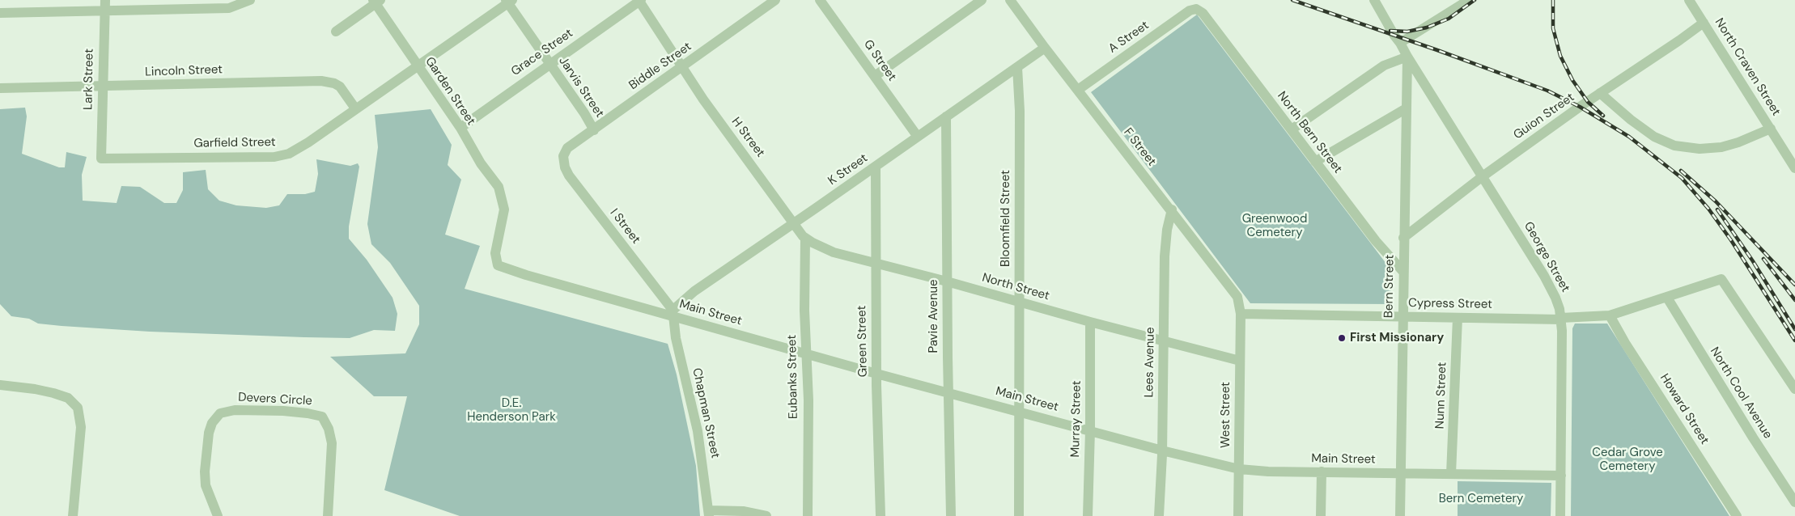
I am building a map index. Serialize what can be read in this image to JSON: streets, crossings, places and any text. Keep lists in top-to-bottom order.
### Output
{
  "streets": {
    "street": [
      "A Street",
      "Grace Street",
      "G Street",
      "Biddle Street",
      "North Craven Street",
      "Lincoln Street",
      "Lark Street",
      "Jarvis Street",
      "Garden Street",
      "Guion Street",
      "North Bern Street",
      "H Street",
      "Garfield Street",
      "F Street",
      "K Street",
      "Bloomfield Street",
      "I Street",
      "George Street",
      "Bern Street",
      "North Street",
      "Cypress Street",
      "Main Street",
      "Pavie Avenue",
      "Green Street",
      "Lees Avenue",
      "Eubanks Street",
      "North Cool Avenue",
      "Nunn Street",
      "Devers Circle",
      "Howard Street",
      "Chapman Street",
      "West Street",
      "Murray Street"
    ]
  },
  "crossings": [
    ["A Street", "North Bern Street"],
    ["A Street", "F Street"],
    ["Grace Street", "Jarvis Street"],
    ["Grace Street", "Garden Street"],
    ["Grace Street", "H Street"],
    ["G Street", "K Street"],
    ["Biddle Street", "Jarvis Street"],
    ["Biddle Street", "H Street"],
    ["Biddle Street", "I Street"],
    ["North Craven Street", "Guion Street"],
    ["Lincoln Street", "Lark Street"],
    ["Lincoln Street", "Garfield Street"],
    ["Lark Street", "Garfield Street"],
    ["Jarvis Street", "Garfield Street"],
    ["Garden Street", "Garfield Street"],
    ["Garden Street", "Main Street"],
    ["Guion Street", "George Street"],
    ["Guion Street", "Bern Street"],
    ["North Bern Street", "Bern Street"],
    ["H Street", "K Street"],
    ["H Street", "North Street"],
    ["F Street", "K Street"],
    ["F Street", "Cypress Street"],
    ["F Street", "Lees Avenue"],
    ["F Street", "West Street"],
    ["K Street", "Bloomfield Street"],
    ["K Street", "I Street"],
    ["K Street", "North Street"],
    ["K Street", "Main Street"],
    ["K Street", "Pavie Avenue"],
    ["K Street", "Green Street"],
    ["K Street", "Chapman Street"],
    ["Bloomfield Street", "North Street"],
    ["Bloomfield Street", "Main Street"],
    ["I Street", "Main Street"],
    ["I Street", "Chapman Street"],
    ["George Street", "Bern Street"],
    ["George Street", "Cypress Street"],
    ["George Street", "Main Street"],
    ["Bern Street", "Cypress Street"],
    ["Bern Street", "Main Street"],
    ["North Street", "Pavie Avenue"],
    ["North Street", "Green Street"],
    ["North Street", "Lees Avenue"],
    ["North Street", "Eubanks Street"],
    ["North Street", "West Street"],
    ["North Street", "Murray Street"],
    ["Cypress Street", "North Cool Avenue"],
    ["Cypress Street", "Nunn Street"],
    ["Cypress Street", "Howard Street"],
    ["Cypress Street", "West Street"],
    ["Main Street", "Pavie Avenue"],
    ["Main Street", "Green Street"],
    ["Main Street", "Lees Avenue"],
    ["Main Street", "Eubanks Street"],
    ["Main Street", "Nunn Street"],
    ["Main Street", "Chapman Street"],
    ["Main Street", "West Street"],
    ["Main Street", "Murray Street"]
  ],
  "parks": [
    "Greenwood Cemetery",
    "D.E. Henderson Park",
    "Cedar Grove Cemetery",
    "Bern Cemetery"
  ],
  "places": ["First Missionary"]
}
